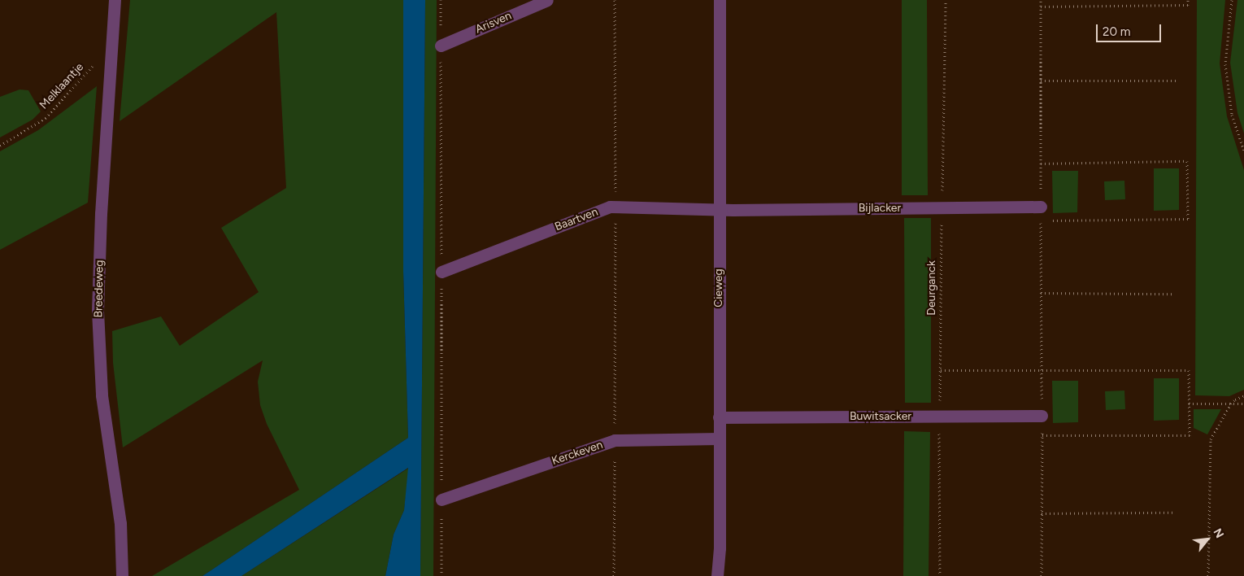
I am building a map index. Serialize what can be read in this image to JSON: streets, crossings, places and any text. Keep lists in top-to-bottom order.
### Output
{
  "streets": {
    "street": [
      "Arisven",
      "Bijlacker",
      "Baartven",
      "Cieweg",
      "Breedeweg",
      "Buwitsacker",
      "Kerckeven"
    ],
    "path": ["Melklaantje", "Deurganck"]
  },
  "crossings": [
    ["Melklaantje", "Breedeweg"],
    ["Bijlacker", "Baartven"],
    ["Bijlacker", "Cieweg"],
    ["Bijlacker", "Deurganck"],
    ["Baartven", "Cieweg"],
    ["Cieweg", "Buwitsacker"],
    ["Cieweg", "Kerckeven"],
    ["Deurganck", "Buwitsacker"]
  ],
  "scale_bar": "20 m",
  "north": "top right"
}
